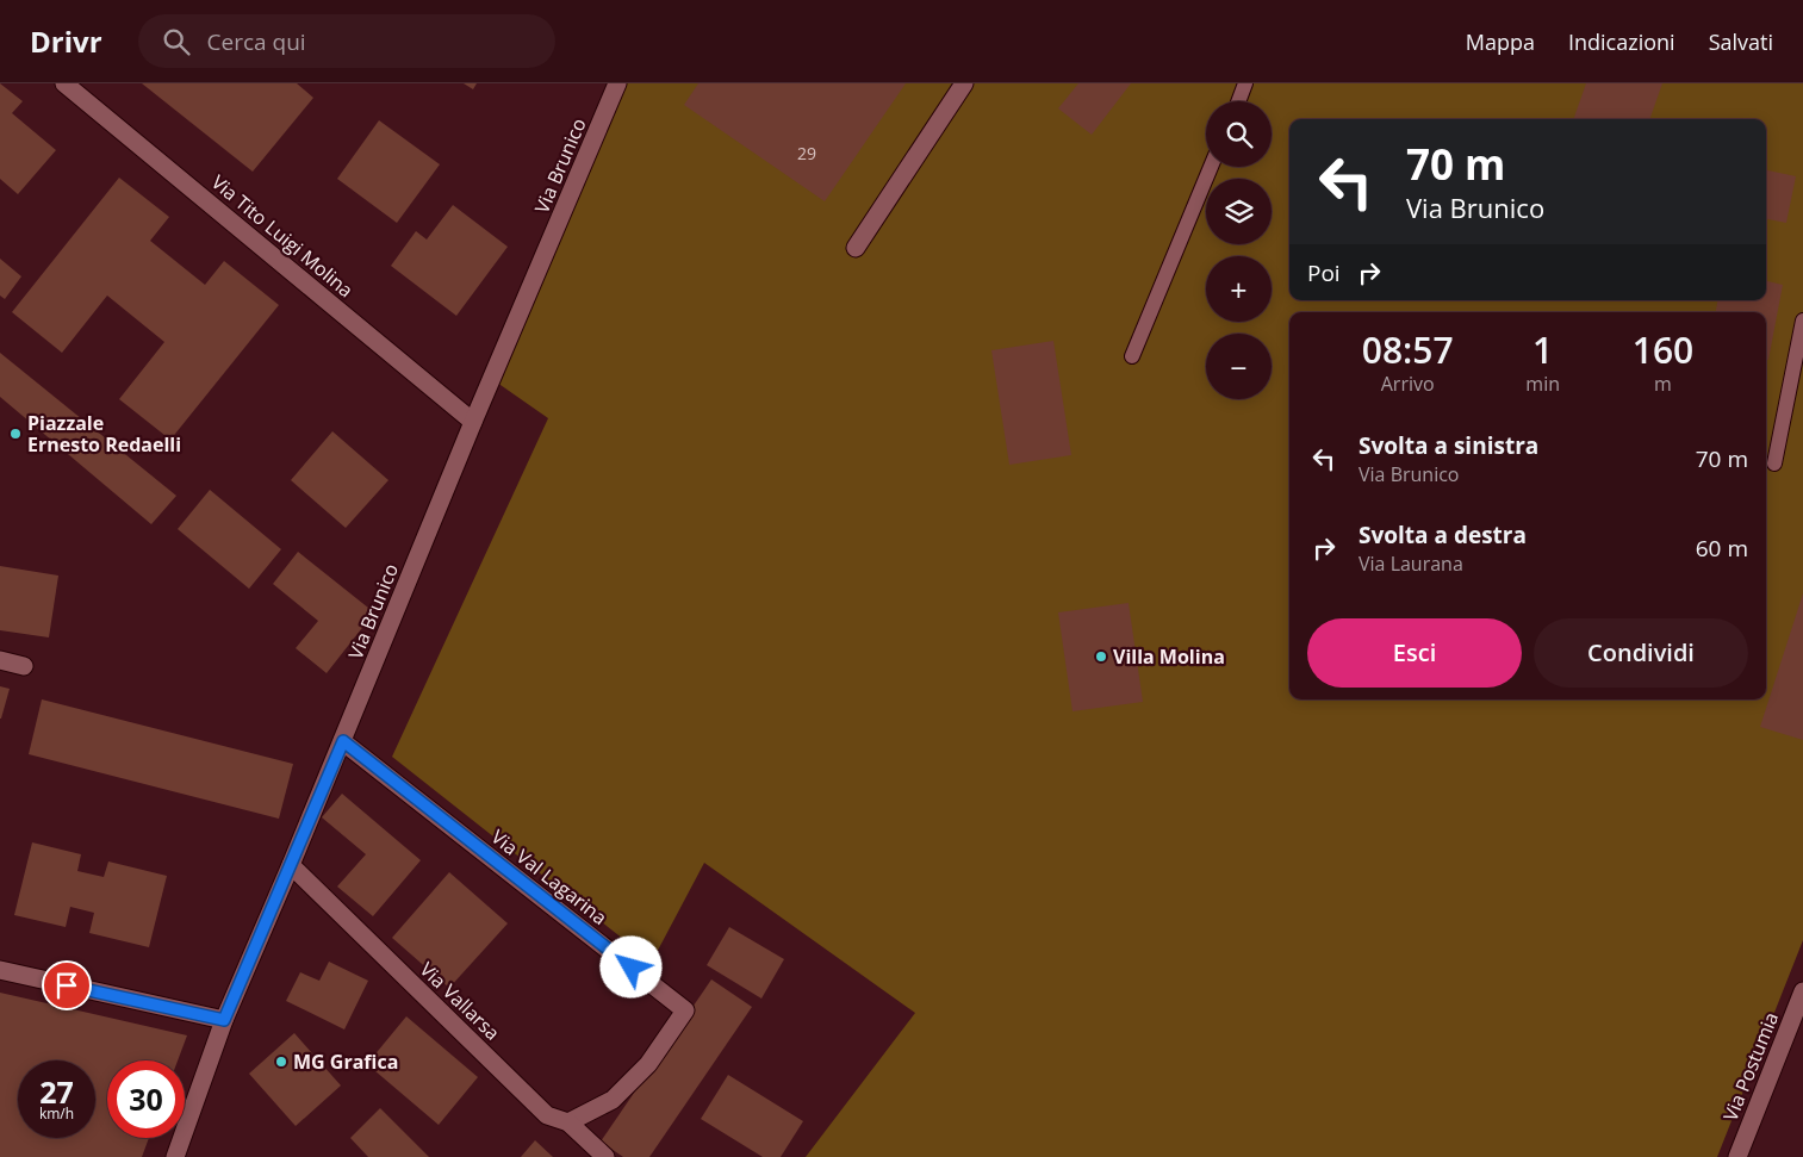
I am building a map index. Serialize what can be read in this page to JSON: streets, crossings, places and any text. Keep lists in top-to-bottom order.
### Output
{
  "streets": {
    "street": [
      "Via Brunico",
      "Via Tito Luigi Molina",
      "Via Val Lagarina",
      "Via Vallarsa",
      "Via Postumia"
    ]
  },
  "crossings": [
    ["Via Brunico", "Via Tito Luigi Molina"],
    ["Via Brunico", "Via Val Lagarina"],
    ["Via Brunico", "Via Vallarsa"],
    ["Via Val Lagarina", "Via Vallarsa"]
  ],
  "places": ["Piazzale Ernesto Redaelli", "Villa Molina", "MG Grafica"],
  "house_numbers": ["29"],
  "page": {
    "header": "Drivr",
    "search": "Cerca qui",
    "nav": ["Mappa", "Indicazioni", "Salvati"],
    "map_buttons": ["+", "−"],
    "turn": ["70 m", "Via Brunico"],
    "then": "Poi",
    "eta": [
      "08:57",
      "Arrivo",
      "1",
      "min",
      "160",
      "m"
    ],
    "list": [
      {
        "name": "Svolta a sinistra",
        "note": "Via Brunico",
        "value": "70 m"
      },
      {
        "name": "Svolta a destra",
        "note": "Via Laurana",
        "value": "60 m"
      }
    ],
    "buttons": ["Esci", "Condividi"],
    "speed": "27 km/h",
    "limit": "30"
  }
}
